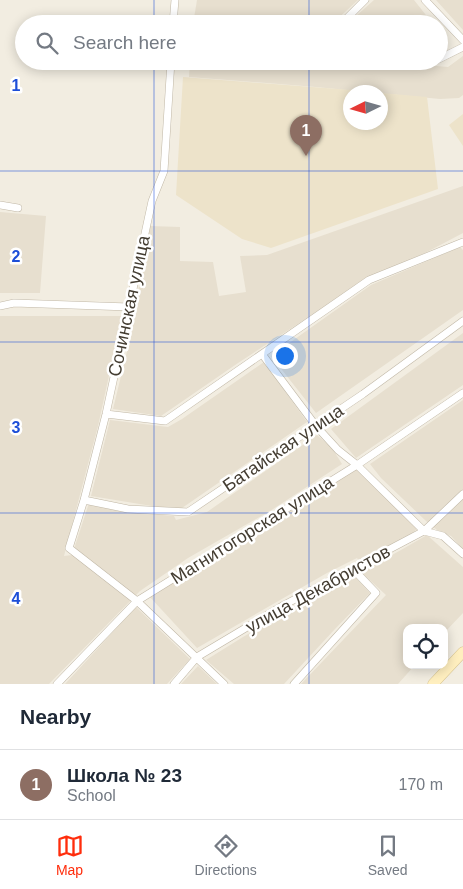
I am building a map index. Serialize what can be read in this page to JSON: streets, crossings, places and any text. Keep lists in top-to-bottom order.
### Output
{
  "streets": {
    "street": [
      "Сочинская улица",
      "Батайская улица",
      "Магнитогорская улица",
      "улица Декабристов"
    ]
  },
  "crossings": [
    ["Сочинская улица", "Батайская улица"],
    ["Сочинская улица", "Магнитогорская улица"]
  ],
  "north": "left",
  "page": {
    "search": "Search here",
    "pins": "1",
    "heading": "Nearby",
    "list": [
      {
        "mark": "1",
        "name": "Школа № 23",
        "note": "School",
        "value": "170 m"
      }
    ],
    "nav": ["Map", "Directions", "Saved"]
  },
  "grid": {
    "rows": [
      "1",
      "2",
      "3",
      "4"
    ]
  }
}
